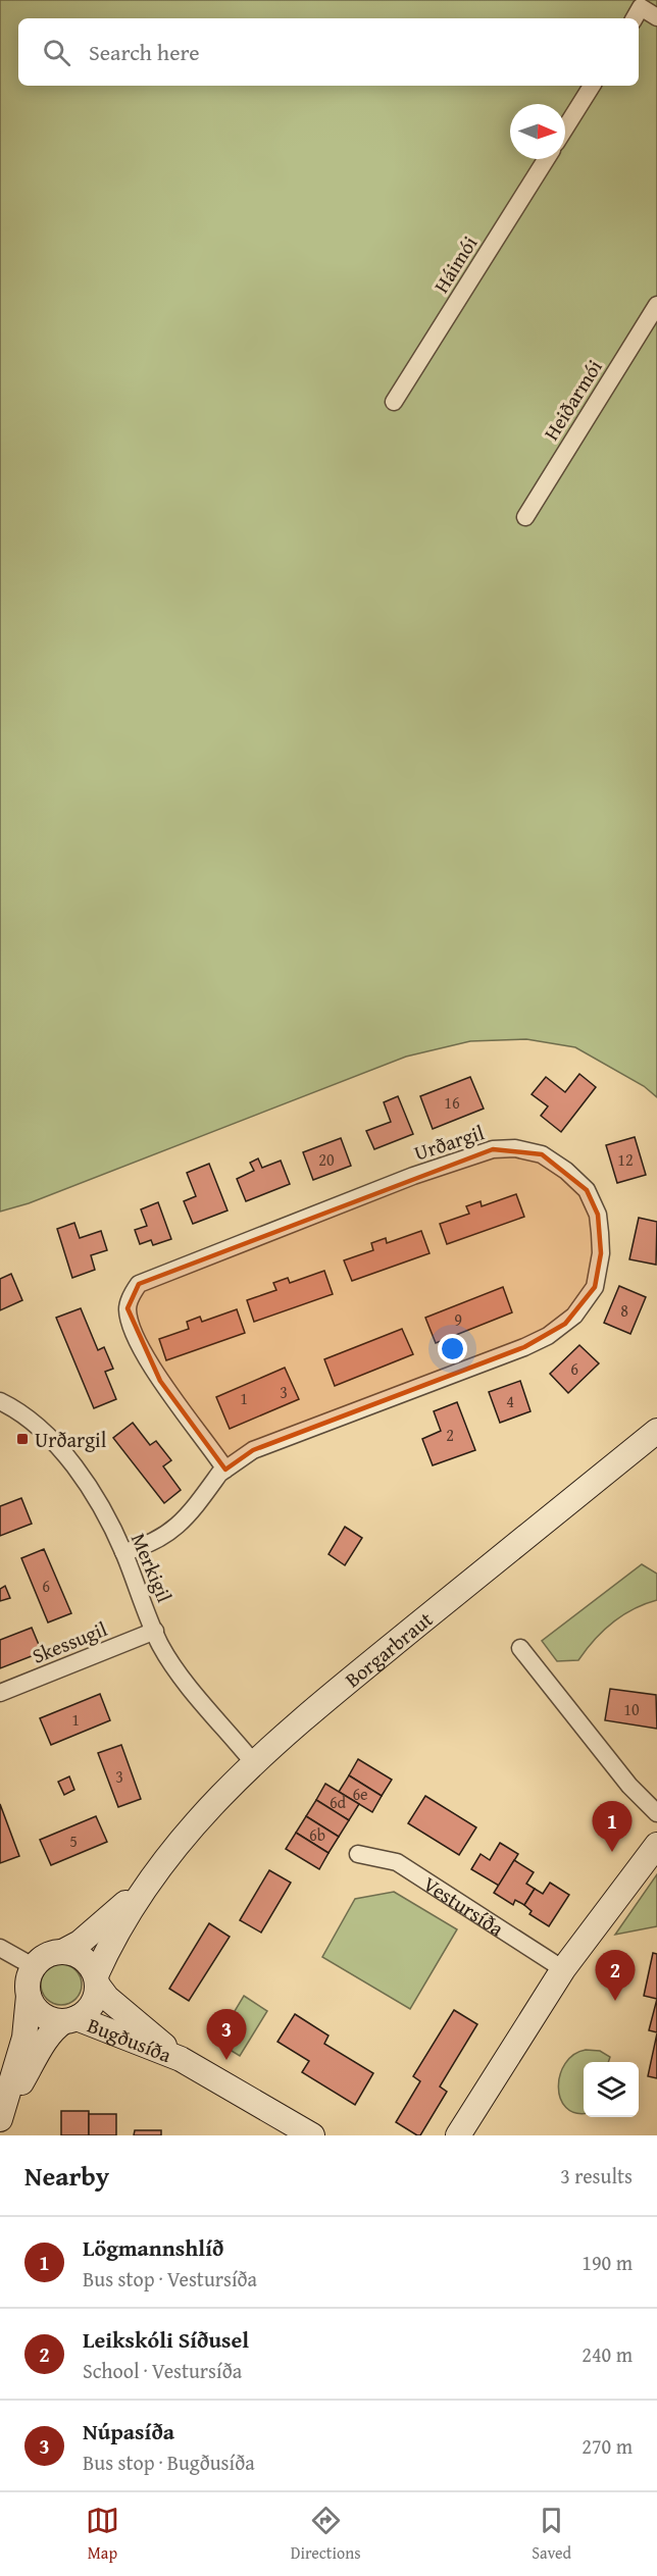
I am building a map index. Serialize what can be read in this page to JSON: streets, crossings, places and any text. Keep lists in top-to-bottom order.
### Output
{
  "streets": {
    "street": [
      "Háimói",
      "Heiðarmói",
      "Urðargil",
      "Merkigil",
      "Skessugil",
      "Borgarbraut",
      "Vestursíða",
      "Bugðusíða"
    ]
  },
  "crossings": [
    ["Urðargil", "Merkigil"],
    ["Merkigil", "Skessugil"],
    ["Merkigil", "Borgarbraut"],
    ["Borgarbraut", "Bugðusíða"]
  ],
  "places": {
    "transit": ["Urðargil"]
  },
  "house_numbers": [
    "16",
    "20",
    "12",
    "8",
    "9",
    "6",
    "3",
    "1",
    "4",
    "2",
    "6",
    "10",
    "1",
    "3",
    "6e",
    "6d",
    "6b",
    "5"
  ],
  "north": "right",
  "page": {
    "search": "Search here",
    "pins": ["1", "2", "3"],
    "heading": ["Nearby", "3 results"],
    "list": [
      {
        "mark": "1",
        "name": "Lögmannshlíð",
        "note": "Bus stop · Vestursíða",
        "value": "190 m"
      },
      {
        "mark": "2",
        "name": "Leikskóli Síðusel",
        "note": "School · Vestursíða",
        "value": "240 m"
      },
      {
        "mark": "3",
        "name": "Núpasíða",
        "note": "Bus stop · Bugðusíða",
        "value": "270 m"
      }
    ],
    "nav": ["Map", "Directions", "Saved"]
  }
}
